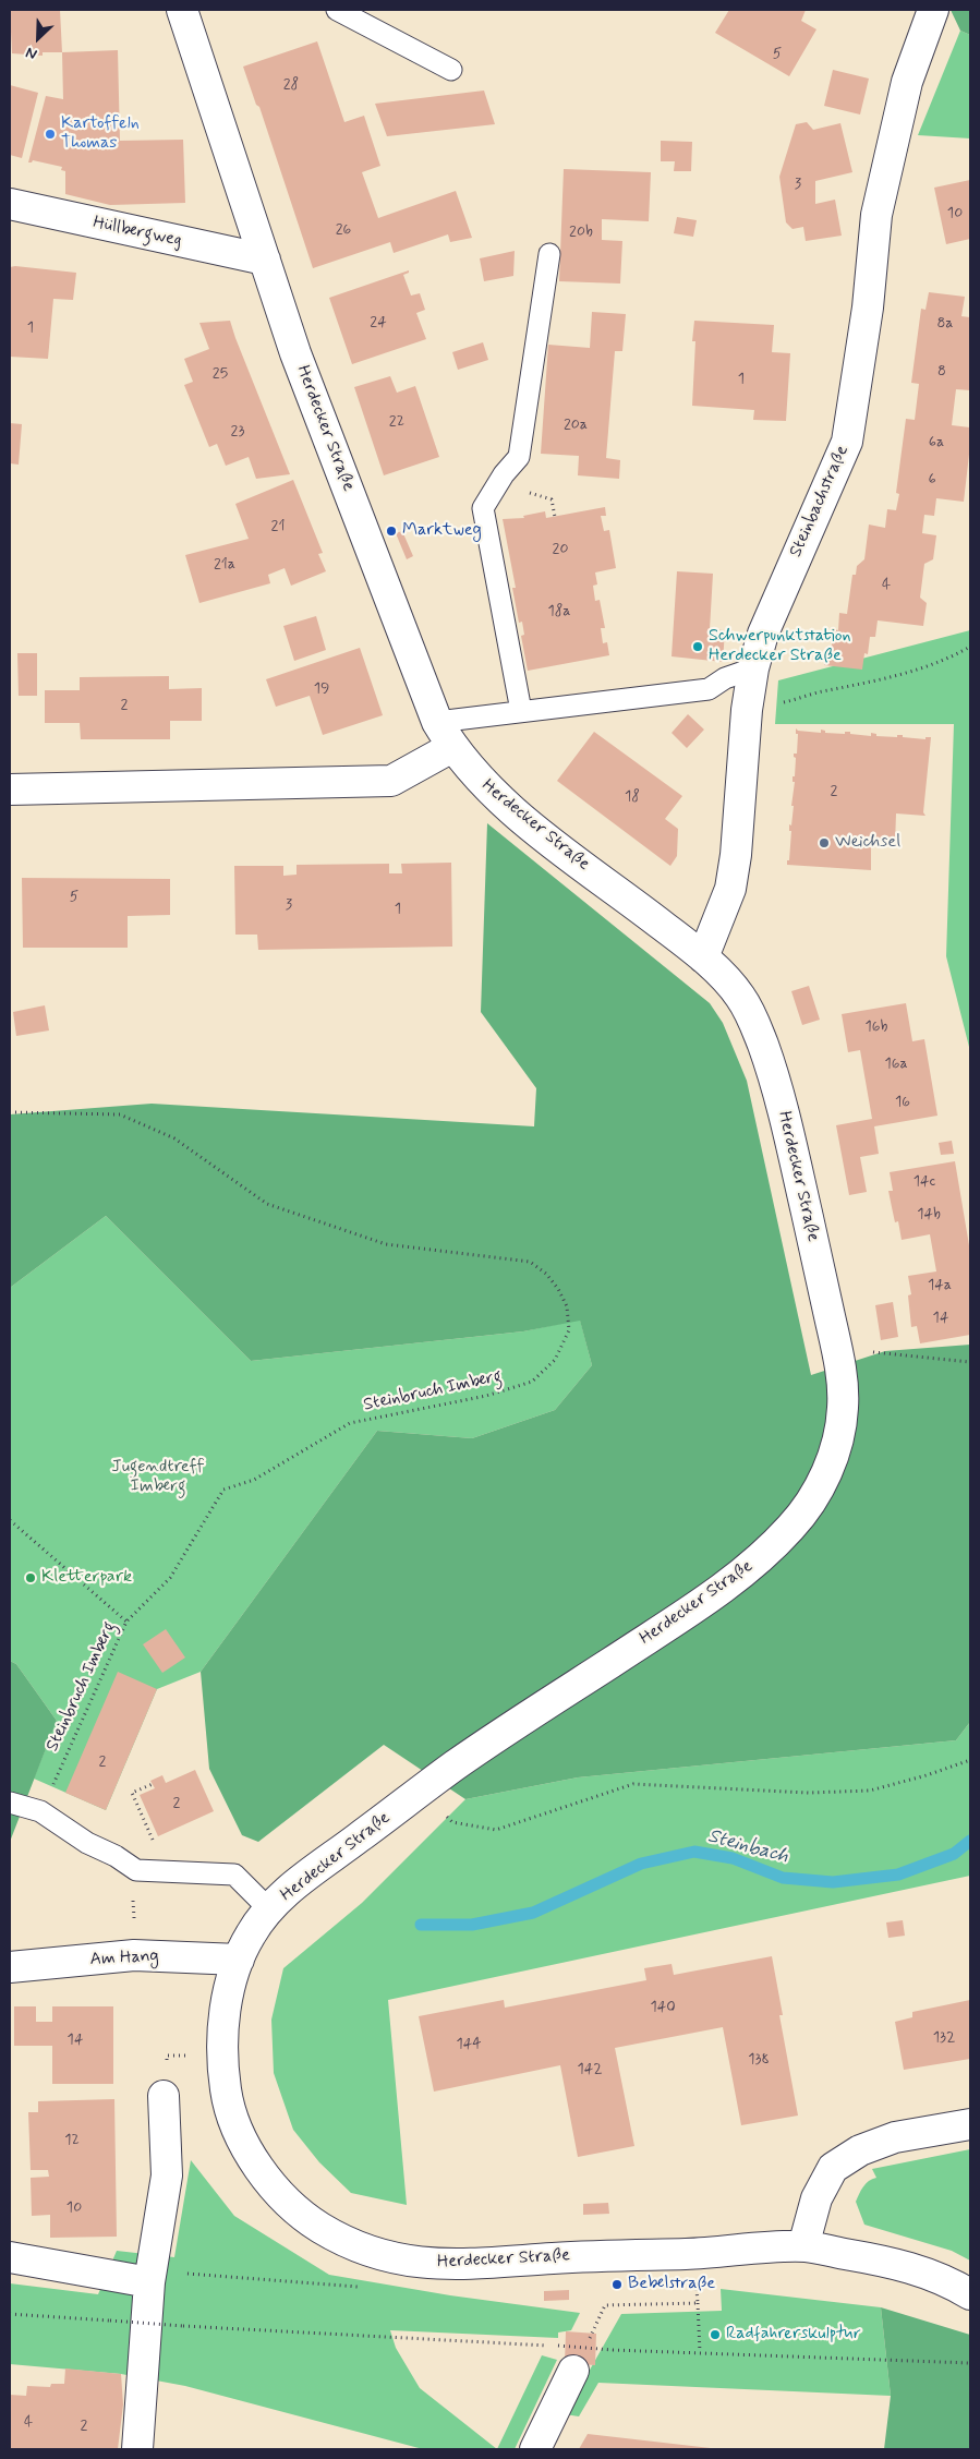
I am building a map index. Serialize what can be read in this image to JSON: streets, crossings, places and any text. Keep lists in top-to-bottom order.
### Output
{
  "streets": {
    "street": [
      "Hüllbergweg",
      "Herdecker Straße",
      "Steinbachstraße",
      "Am Hang"
    ],
    "path": ["Steinbruch Imberg"]
  },
  "crossings": [
    ["Hüllbergweg", "Herdecker Straße"],
    ["Herdecker Straße", "Steinbachstraße"],
    ["Herdecker Straße", "Am Hang"]
  ],
  "water": ["Steinbach"],
  "parks": ["Jugendtreff Imberg"],
  "places": [
    "Kartoffeln Thomas",
    "Marktweg",
    "Schwerpunktstation Herdecker Straße",
    "Weichsel",
    "Kletterpark",
    "Bebelstraße",
    "Radfahrerskulptur"
  ],
  "house_numbers": [
    "5",
    "28",
    "3",
    "10",
    "26",
    "20b",
    "24",
    "8a",
    "1",
    "8",
    "25",
    "1",
    "22",
    "20a",
    "23",
    "6a",
    "6",
    "21",
    "20",
    "21a",
    "4",
    "18a",
    "19",
    "2",
    "2",
    "18",
    "5",
    "3",
    "1",
    "16b",
    "16a",
    "16",
    "14c",
    "14b",
    "14a",
    "14",
    "2",
    "2",
    "140",
    "132",
    "14",
    "144",
    "138",
    "142",
    "12",
    "10",
    "4",
    "2"
  ],
  "north": "bottom left"
}
